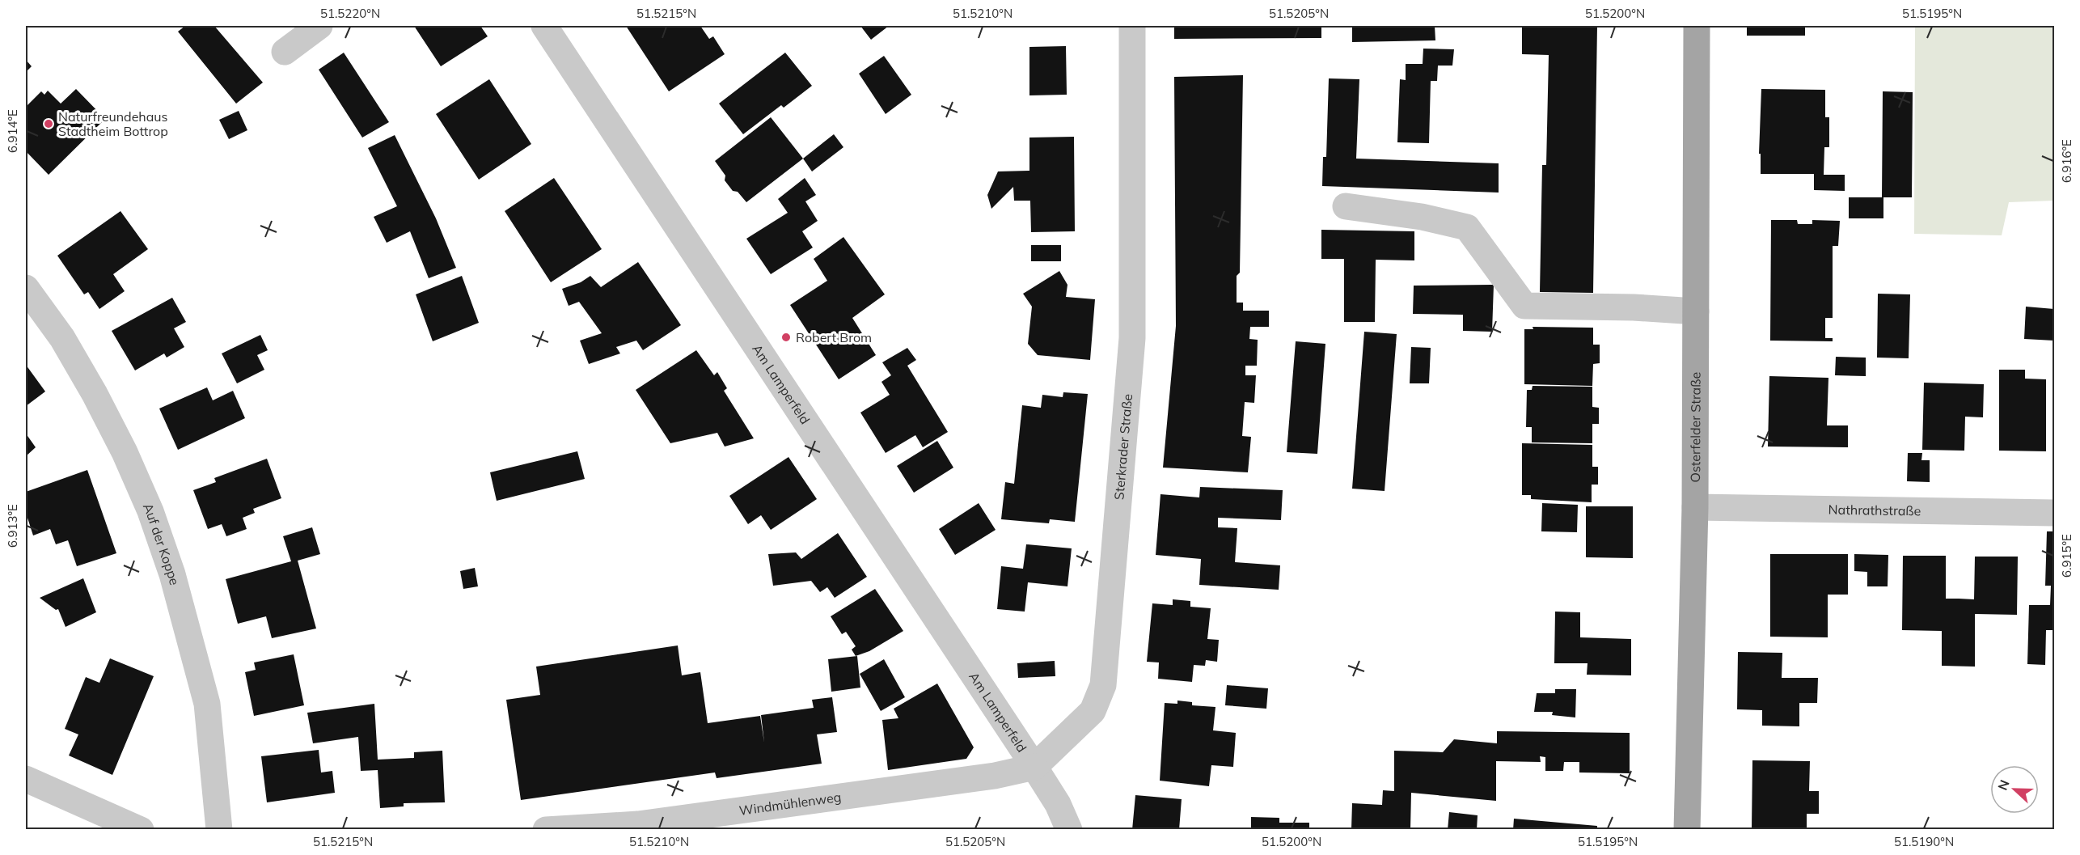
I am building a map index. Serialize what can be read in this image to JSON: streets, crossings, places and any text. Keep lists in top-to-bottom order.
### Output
{
  "streets": {
    "main road": ["Osterfelder Straße"],
    "street": [
      "Am Lamperfeld",
      "Sterkrader Straße",
      "Nathrathstraße",
      "Auf der Koppe",
      "Windmühlenweg"
    ]
  },
  "crossings": [
    ["Am Lamperfeld", "Sterkrader Straße"],
    ["Am Lamperfeld", "Windmühlenweg"],
    ["Osterfelder Straße", "Nathrathstraße"],
    ["Sterkrader Straße", "Windmühlenweg"]
  ],
  "places": ["Naturfreundehaus Stadtheim Bottrop", "Robert Brom"],
  "north": "left",
  "coordinates": [
    "51.5220°N",
    "51.5215°N",
    "51.5210°N",
    "51.5205°N",
    "51.5200°N",
    "51.5195°N",
    "6.914°E",
    "6.916°E",
    "6.913°E",
    "6.915°E",
    "51.5190°N"
  ]
}
